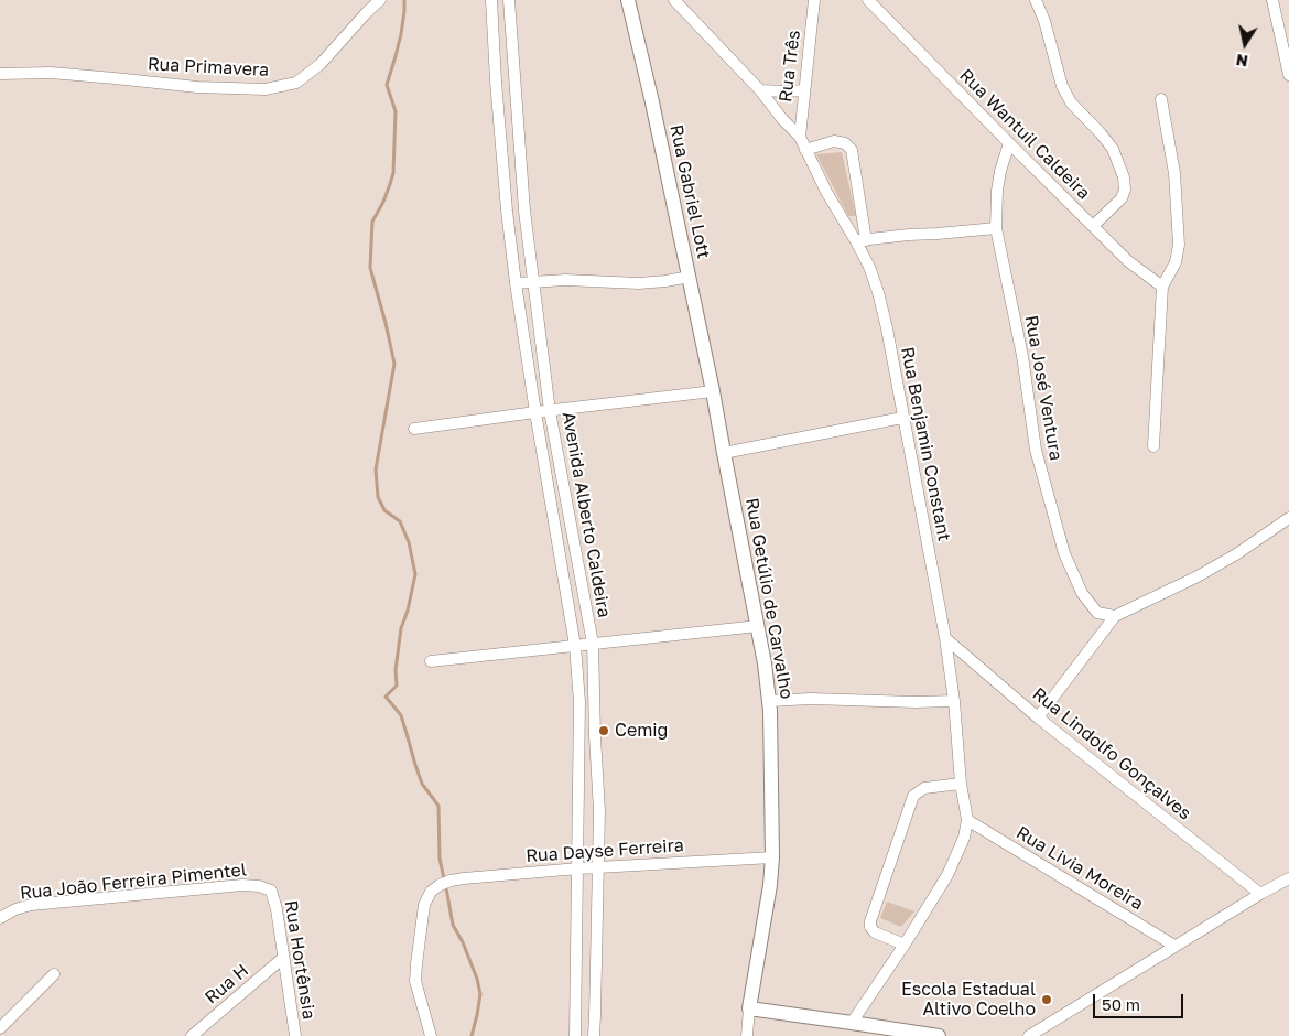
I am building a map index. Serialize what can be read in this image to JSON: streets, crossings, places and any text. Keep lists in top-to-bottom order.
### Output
{
  "streets": {
    "street": [
      "Rua Três",
      "Rua Primavera",
      "Rua Wantuil Caldeira",
      "Rua Gabriel Lott",
      "Rua José Ventura",
      "Rua Benjamin Constant",
      "Avenida Alberto Caldeira",
      "Rua Getúlio de Carvalho",
      "Rua Lindolfo Gonçalves",
      "Rua Dayse Ferreira",
      "Rua Livia Moreira",
      "Rua João Ferreira Pimentel",
      "Rua Hortênsia",
      "Rua H"
    ]
  },
  "crossings": [
    ["Rua Três", "Rua Benjamin Constant"],
    ["Rua Wantuil Caldeira", "Rua José Ventura"],
    ["Rua Gabriel Lott", "Rua Getúlio de Carvalho"],
    ["Rua Benjamin Constant", "Rua Lindolfo Gonçalves"],
    ["Rua Benjamin Constant", "Rua Livia Moreira"],
    ["Avenida Alberto Caldeira", "Rua Dayse Ferreira"],
    ["Rua Getúlio de Carvalho", "Rua Dayse Ferreira"],
    ["Rua João Ferreira Pimentel", "Rua Hortênsia"],
    ["Rua Hortênsia", "Rua H"]
  ],
  "places": ["Cemig", "Escola Estadual Altivo Coelho"],
  "scale_bar": "50 m",
  "north": "bottom"
}
